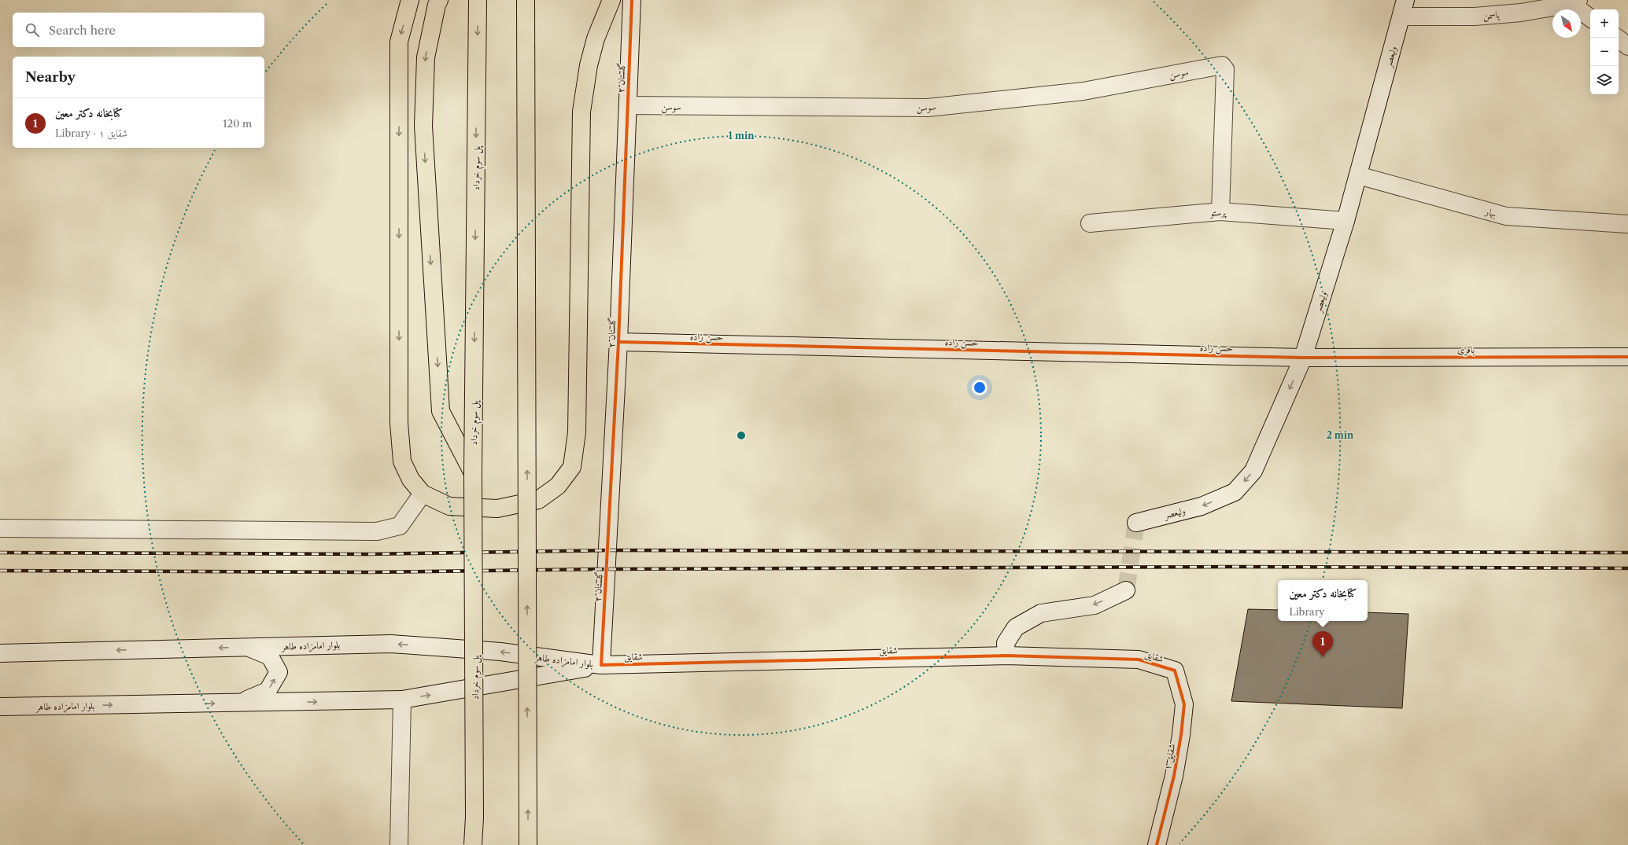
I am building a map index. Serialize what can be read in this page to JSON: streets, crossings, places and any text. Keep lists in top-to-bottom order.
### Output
{
  "streets": {
    "main road": ["پل سوم خرداد"],
    "street": [
      "یاسمن",
      "ولیعصر",
      "سوسن",
      "گلستان ۲",
      "پرستو",
      "بهار",
      "حسن زاده",
      "باقری",
      "بلوار امامزاده طاهر",
      "شقایق",
      "۱ شقایق"
    ]
  },
  "crossings": [
    ["یاسمن", "ولیعصر"],
    ["ولیعصر", "پرستو"],
    ["ولیعصر", "بهار"],
    ["ولیعصر", "حسن زاده"],
    ["ولیعصر", "باقری"],
    ["سوسن", "گلستان ۲"],
    ["سوسن", "پرستو"],
    ["گلستان ۲", "حسن زاده"],
    ["گلستان ۲", "بلوار امامزاده طاهر"],
    ["گلستان ۲", "شقایق"],
    ["حسن زاده", "باقری"],
    ["بلوار امامزاده طاهر", "شقایق"],
    ["شقایق", "۱ شقایق"]
  ],
  "one_way": ["ولیعصر"],
  "north": "bottom right",
  "page": {
    "map_buttons": ["+", "−"],
    "search": "Search here",
    "heading": "Nearby",
    "list": [
      {
        "mark": "1",
        "name": "کتابخانه دکتر معین",
        "note": "Library · ۱ شقایق",
        "value": "120 m"
      }
    ],
    "popup": ["کتابخانه دکتر معین", "Library"],
    "pins": "1"
  },
  "rings": ["1 min", "2 min"]
}
